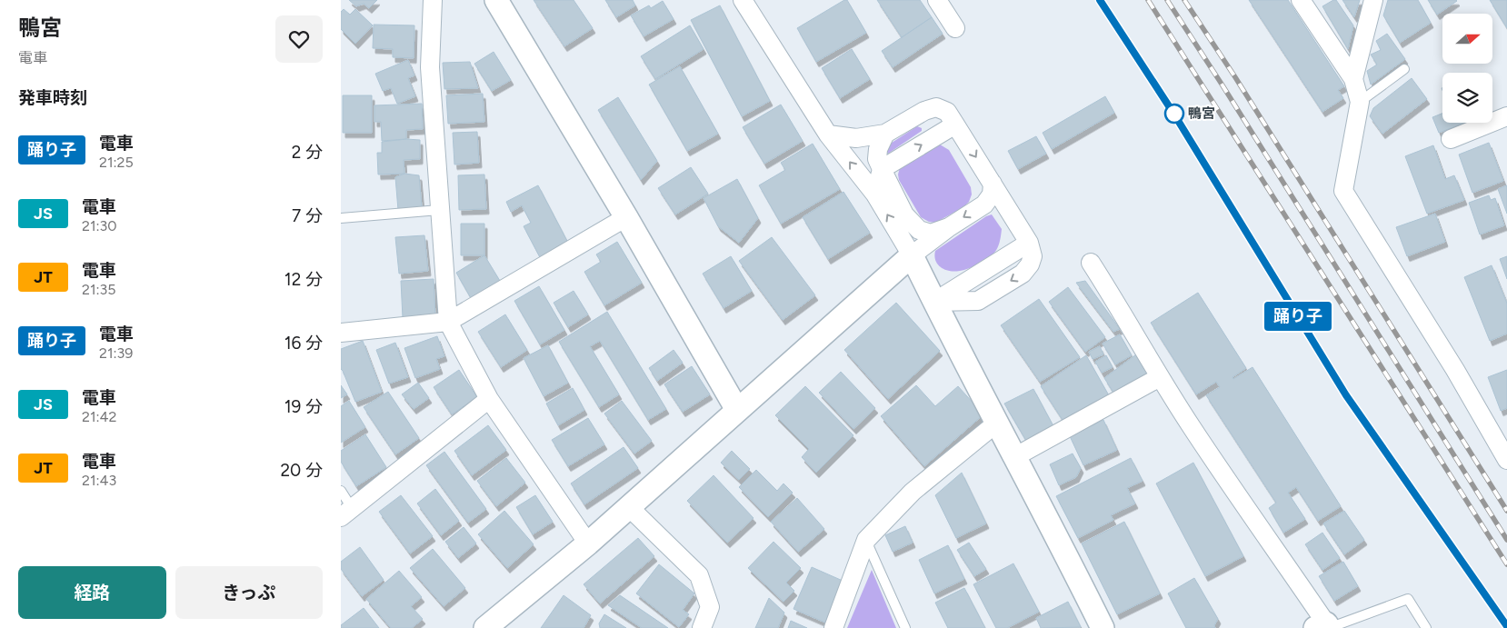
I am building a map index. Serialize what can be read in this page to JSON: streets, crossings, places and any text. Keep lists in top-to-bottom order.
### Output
{
  "places": ["鴨宮"],
  "north": "right",
  "page": {
    "heading": [
      ["鴨宮", "電車"],
      "発車時刻"
    ],
    "on_map": "踊り子",
    "list": [
      {
        "mark": "踊り子",
        "name": "電車",
        "note": "21:25",
        "value": "2 分"
      },
      {
        "mark": "JS",
        "name": "電車",
        "note": "21:30",
        "value": "7 分"
      },
      {
        "mark": "JT",
        "name": "電車",
        "note": "21:35",
        "value": "12 分"
      },
      {
        "mark": "踊り子",
        "name": "電車",
        "note": "21:39",
        "value": "16 分"
      },
      {
        "mark": "JS",
        "name": "電車",
        "note": "21:42",
        "value": "19 分"
      },
      {
        "mark": "JT",
        "name": "電車",
        "note": "21:43",
        "value": "20 分"
      }
    ],
    "buttons": ["経路", "きっぷ"]
  }
}
